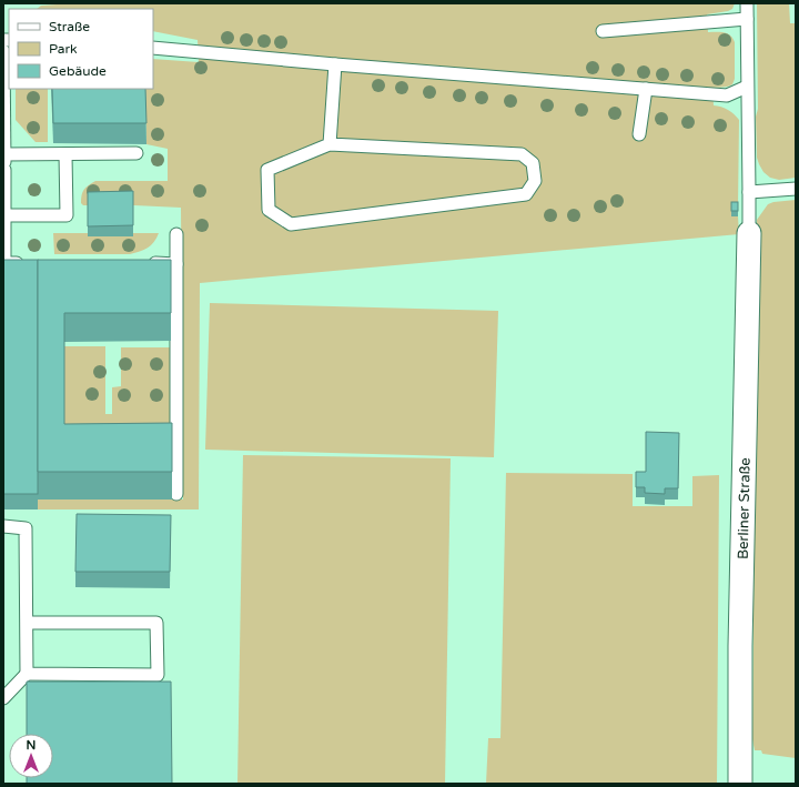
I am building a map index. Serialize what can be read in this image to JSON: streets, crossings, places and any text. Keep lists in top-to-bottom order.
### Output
{
  "streets": {
    "street": ["Berliner Straße"]
  },
  "legend": ["Straße", "Park", "Gebäude"],
  "north": "top"
}
